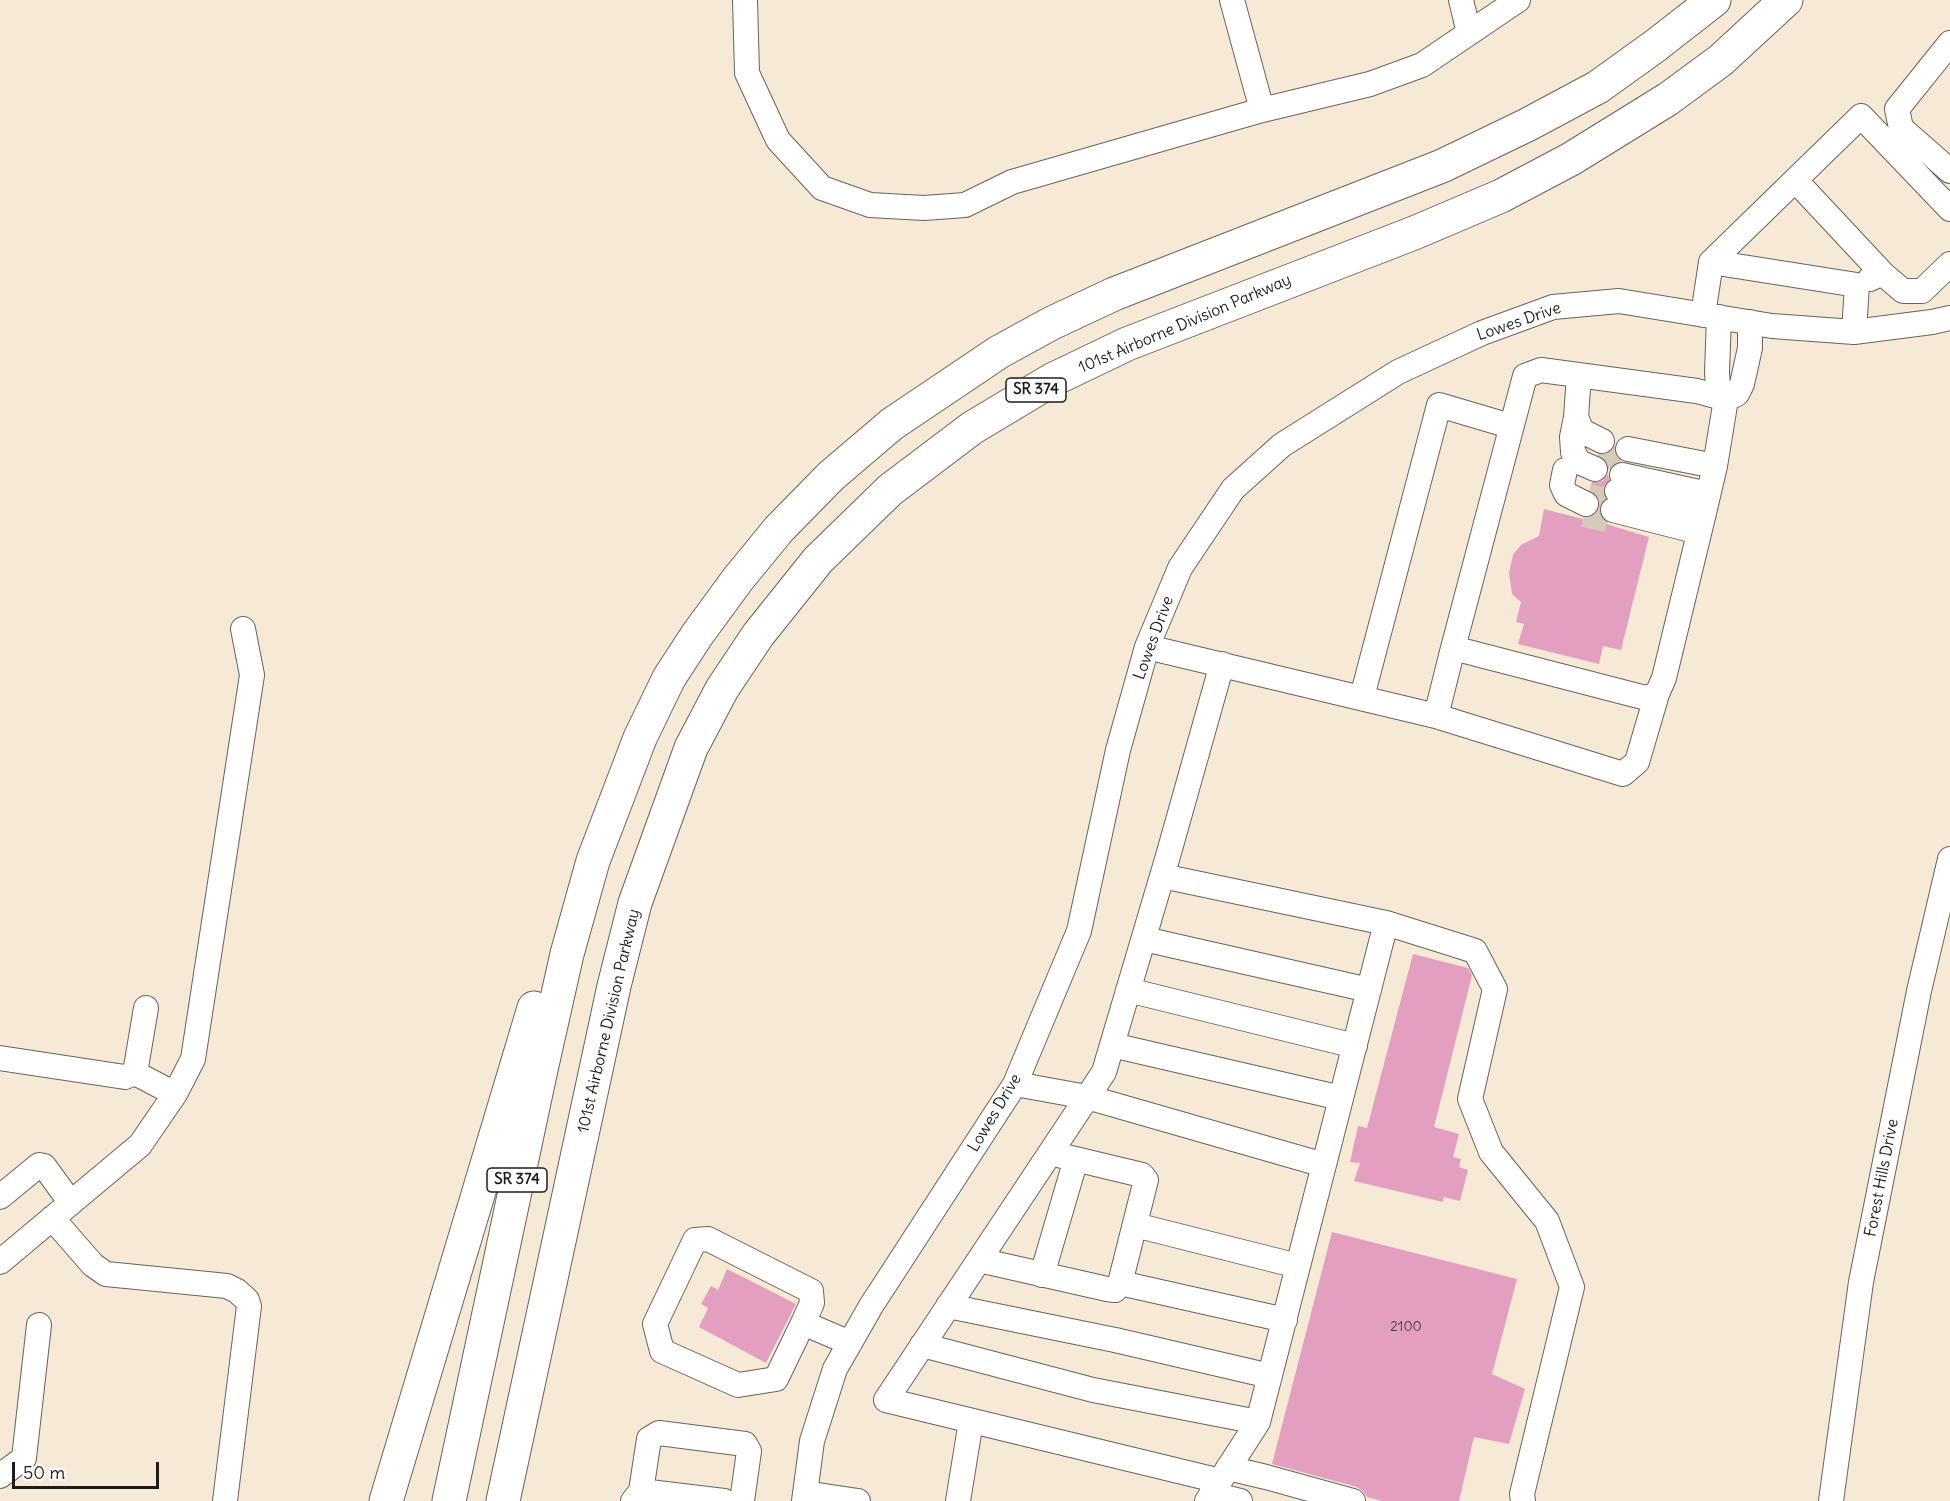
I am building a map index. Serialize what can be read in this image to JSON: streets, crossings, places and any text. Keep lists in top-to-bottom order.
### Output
{
  "streets": {
    "highway": ["101st Airborne Division Parkway", "SR 374"],
    "street": ["Lowes Drive", "Forest Hills Drive"]
  },
  "house_numbers": ["2100"],
  "scale_bar": "50 m"
}
